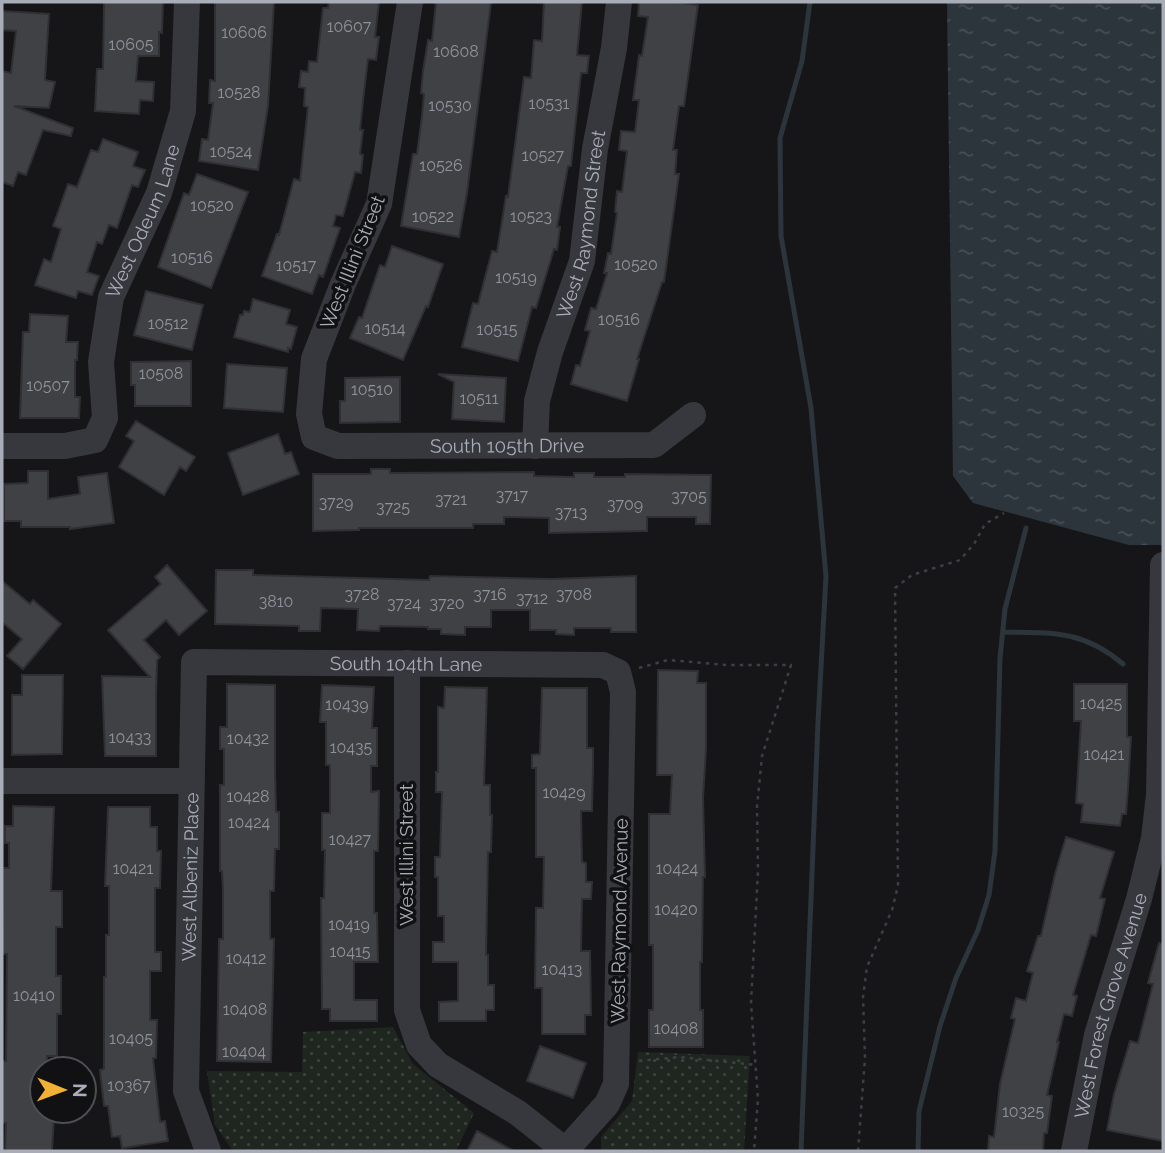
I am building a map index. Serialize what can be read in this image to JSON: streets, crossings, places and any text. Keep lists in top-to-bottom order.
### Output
{
  "streets": {
    "street": [
      "West Odeum Lane",
      "West Raymond Street",
      "West Illini Street",
      "South 105th Drive",
      "South 104th Lane",
      "West Albeniz Place",
      "West Raymond Avenue",
      "West Forest Grove Avenue"
    ]
  },
  "crossings": [
    ["West Raymond Street", "South 105th Drive"],
    ["West Illini Street", "South 105th Drive"],
    ["West Illini Street", "South 104th Lane"],
    ["West Illini Street", "West Raymond Avenue"],
    ["South 104th Lane", "West Albeniz Place"],
    ["South 104th Lane", "West Raymond Avenue"]
  ],
  "house_numbers": [
    "10607",
    "10606",
    "10605",
    "10608",
    "10528",
    "10531",
    "10530",
    "10524",
    "10527",
    "10526",
    "10520",
    "10522",
    "10523",
    "10516",
    "10520",
    "10517",
    "10519",
    "10516",
    "10512",
    "10514",
    "10515",
    "10508",
    "10507",
    "10510",
    "10511",
    "3717",
    "3705",
    "3721",
    "3729",
    "3709",
    "3725",
    "3713",
    "3728",
    "3716",
    "3708",
    "3712",
    "3810",
    "3724",
    "3720",
    "10425",
    "10439",
    "10433",
    "10432",
    "10435",
    "10421",
    "10429",
    "10428",
    "10424",
    "10427",
    "10421",
    "10424",
    "10420",
    "10419",
    "10415",
    "10412",
    "10413",
    "10410",
    "10408",
    "10408",
    "10405",
    "10404",
    "10367",
    "10325"
  ],
  "north": "right"
}
